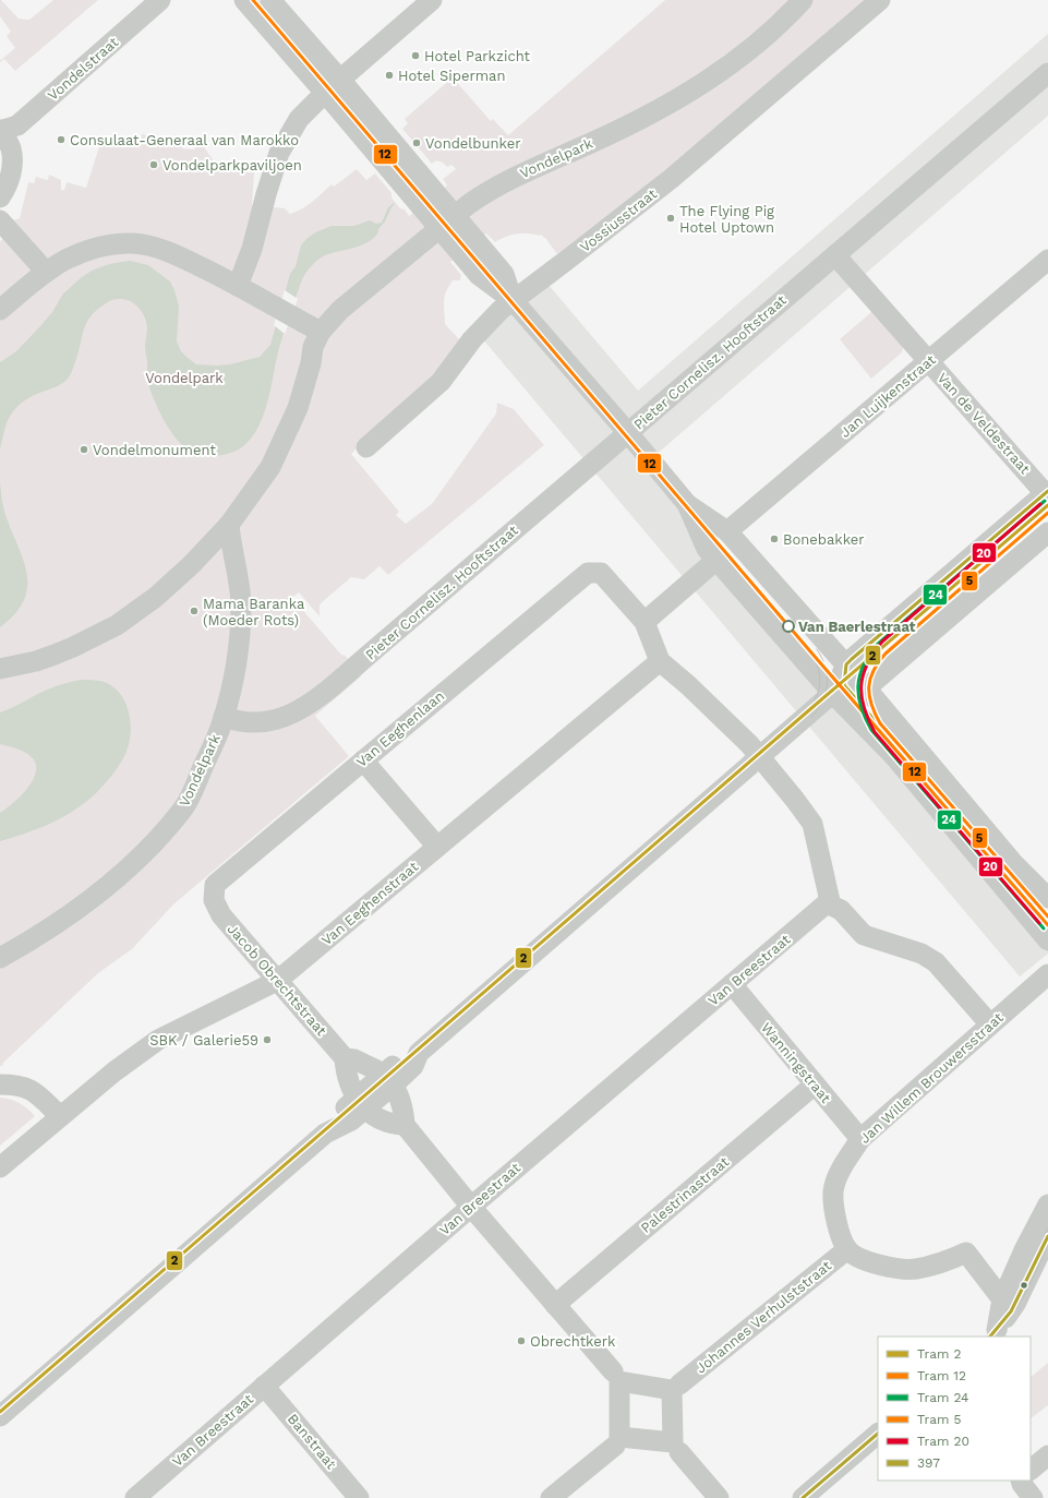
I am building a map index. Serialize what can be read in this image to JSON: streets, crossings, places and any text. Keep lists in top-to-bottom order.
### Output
{
  "streets": {
    "street": [
      "Vondelstraat",
      "Vondelpark",
      "Vossiusstraat",
      "Pieter Cornelisz. Hooftstraat",
      "Jan Luijkenstraat",
      "Van de Veldestraat",
      "Van Eeghenlaan",
      "Van Eeghenstraat",
      "Van Breestraat",
      "Jacob Obrechtstraat",
      "Wanningstraat",
      "Jan Willem Brouwersstraat",
      "Palestrinastraat",
      "Johannes Verhulststraat",
      "Banstraat"
    ]
  },
  "crossings": [
    ["Vondelpark", "Pieter Cornelisz. Hooftstraat"],
    ["Pieter Cornelisz. Hooftstraat", "Van de Veldestraat"],
    ["Jan Luijkenstraat", "Van de Veldestraat"],
    ["Van Eeghenlaan", "Jacob Obrechtstraat"],
    ["Van Eeghenstraat", "Jacob Obrechtstraat"],
    ["Van Breestraat", "Wanningstraat"],
    ["Van Breestraat", "Banstraat"],
    ["Wanningstraat", "Jan Willem Brouwersstraat"],
    ["Wanningstraat", "Palestrinastraat"],
    ["Jan Willem Brouwersstraat", "Johannes Verhulststraat"]
  ],
  "parks": ["Vondelpark"],
  "places": [
    "Hotel Parkzicht",
    "Hotel Siperman",
    "Consulaat-Generaal van Marokko",
    "Vondelbunker",
    "Vondelparkpaviljoen",
    "The Flying Pig Hotel Uptown",
    "Vondelmonument",
    "Bonebakker",
    "Mama Baranka (Moeder Rots)",
    "Van Baerlestraat",
    "SBK / Galerie59",
    "Obrechtkerk"
  ],
  "lines": [
    "tram line 12",
    "transit line 397",
    "tram line 24",
    "tram line 20",
    "tram line 2",
    "tram line 5"
  ],
  "legend": [
    "Tram 2",
    "Tram 12",
    "Tram 24",
    "Tram 5",
    "Tram 20",
    "397"
  ]
}
